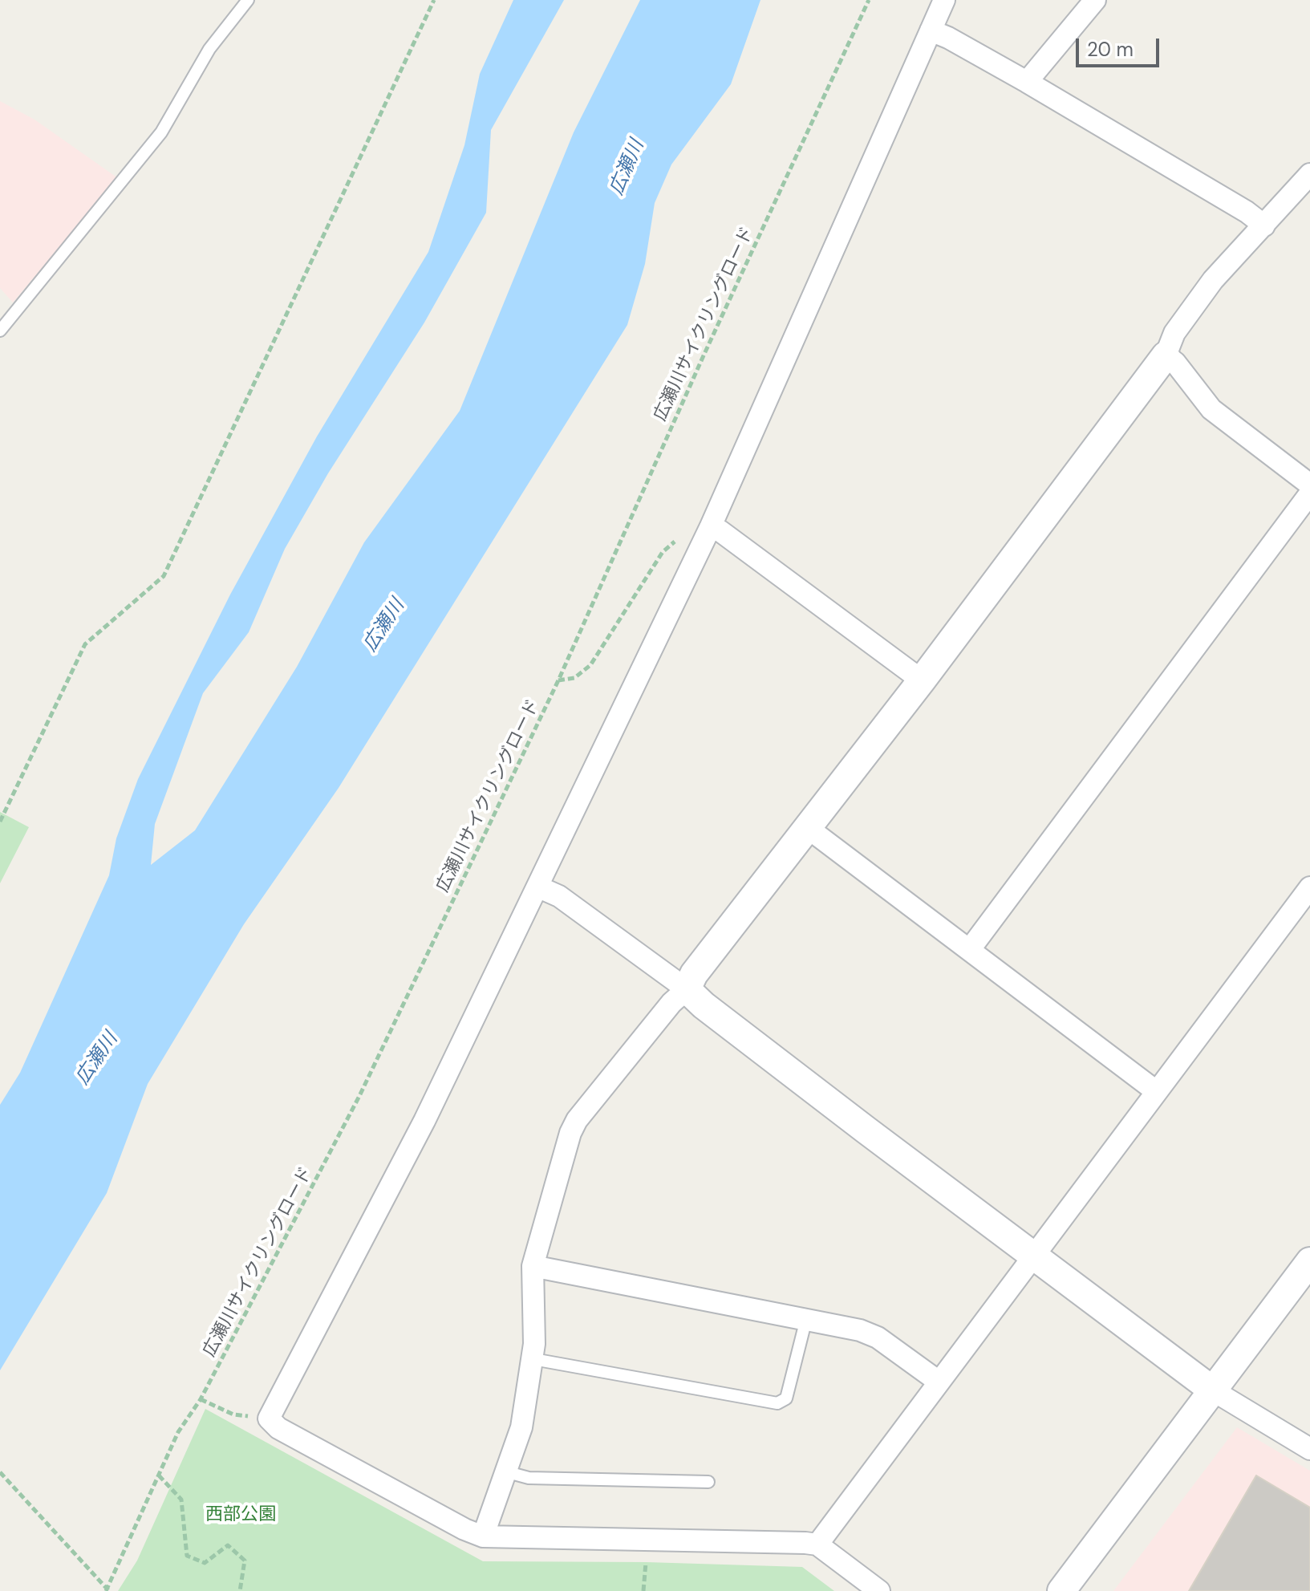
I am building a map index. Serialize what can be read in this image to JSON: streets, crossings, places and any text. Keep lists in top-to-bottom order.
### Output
{
  "streets": {
    "path": ["広瀬川サイクリングロード"]
  },
  "water": ["広瀬川"],
  "parks": ["西部公園"],
  "scale_bar": "20 m"
}
